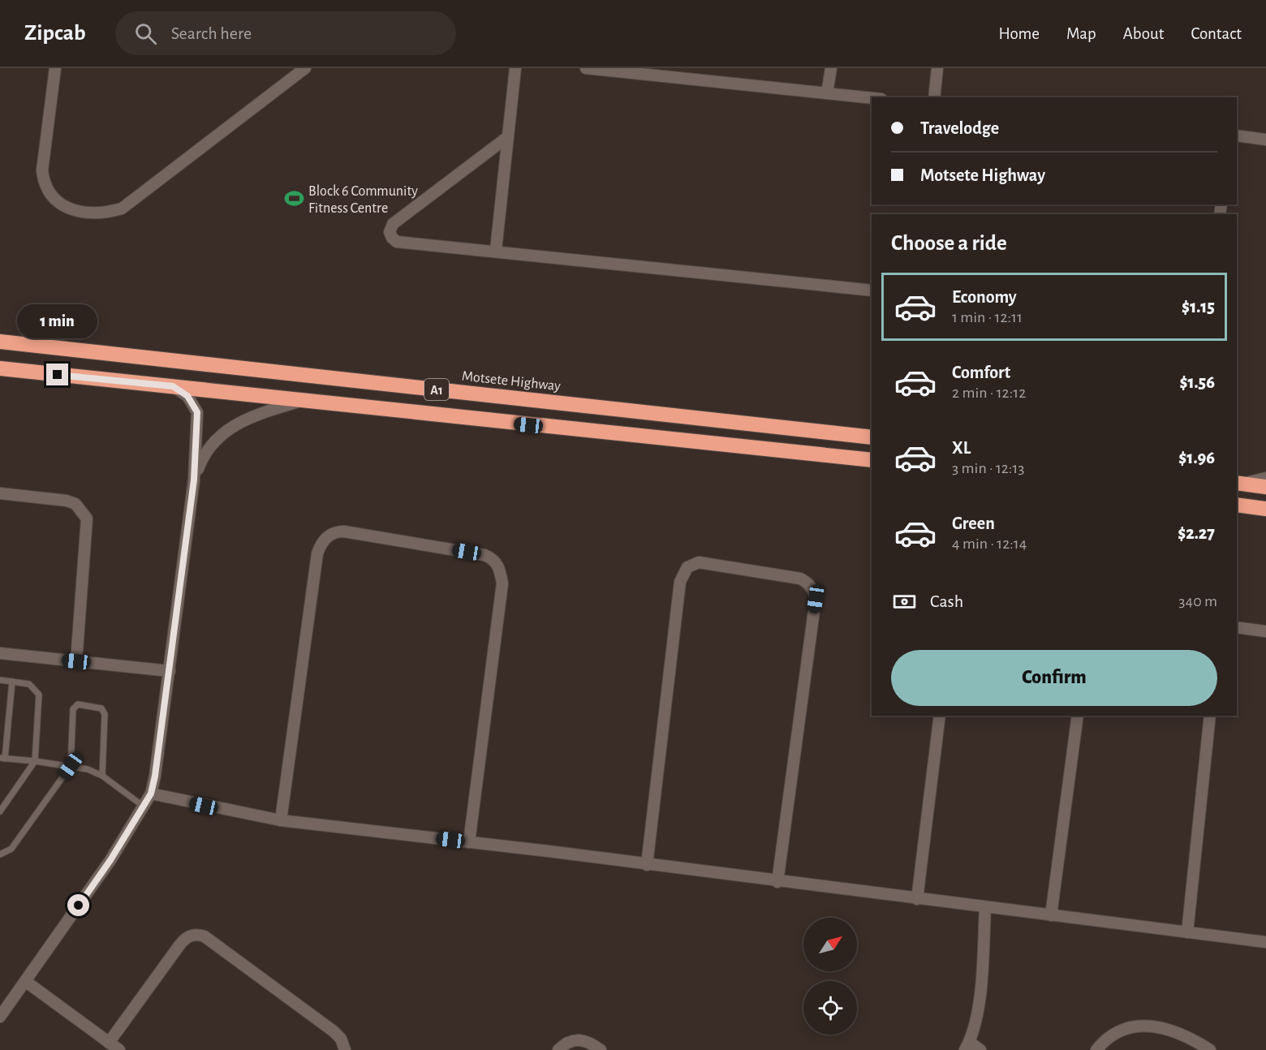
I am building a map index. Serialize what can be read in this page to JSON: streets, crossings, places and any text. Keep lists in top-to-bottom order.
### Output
{
  "streets": {
    "highway": ["Motsete Highway", "A1"]
  },
  "places": {
    "sports": ["Block 6 Community Fitness Centre"]
  },
  "north": "top right",
  "page": {
    "header": "Zipcab",
    "search": "Search here",
    "nav": [
      "Home",
      "Map",
      "About",
      "Contact"
    ],
    "banner": ["Travelodge", "Motsete Highway"],
    "heading": "Choose a ride",
    "list": [
      {
        "name": "Economy",
        "note": "1 min · 12:11",
        "value": "$1.15"
      },
      {
        "name": "Comfort",
        "note": "2 min · 12:12",
        "value": "$1.56"
      },
      {
        "name": "XL",
        "note": "3 min · 12:13",
        "value": "$1.96"
      },
      {
        "name": "Green",
        "note": "4 min · 12:14",
        "value": "$2.27"
      }
    ],
    "bubble": "1 min",
    "pay": ["Cash", "340 m"],
    "buttons": "Confirm"
  }
}
